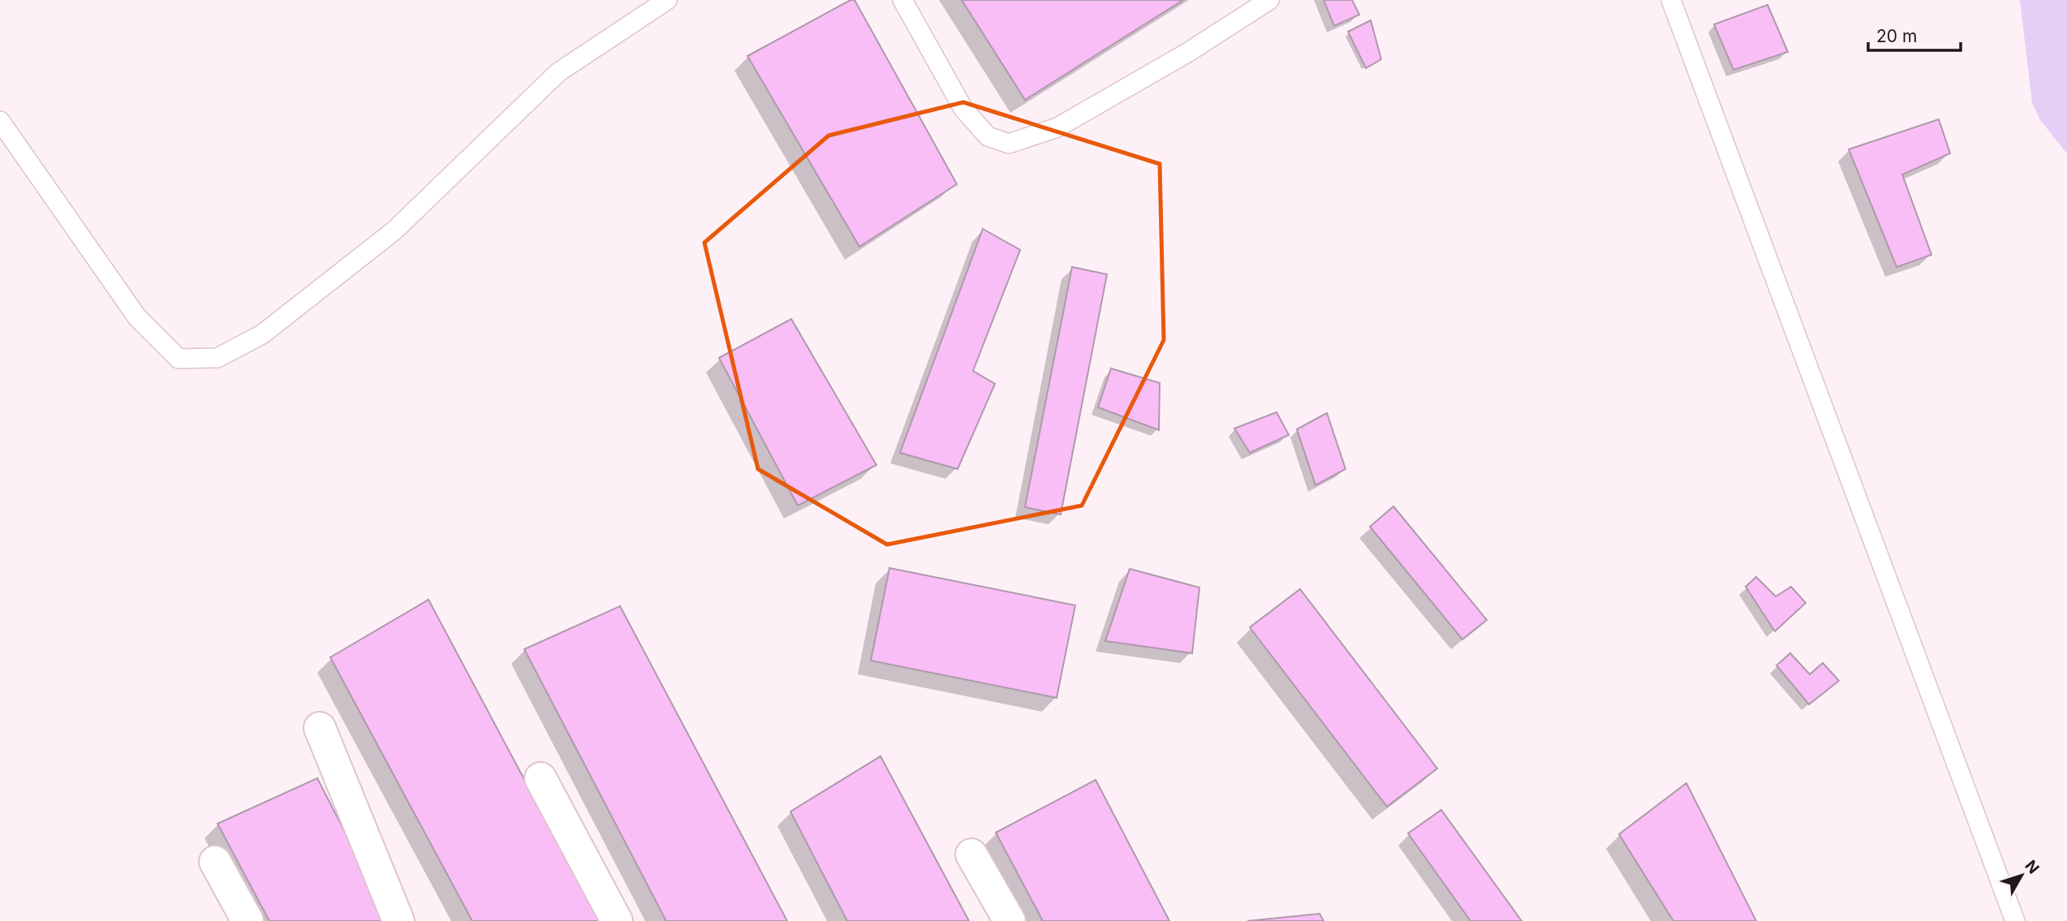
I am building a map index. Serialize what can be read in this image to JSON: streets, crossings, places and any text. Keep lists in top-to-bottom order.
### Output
{
  "scale_bar": "20 m",
  "north": "top right"
}
